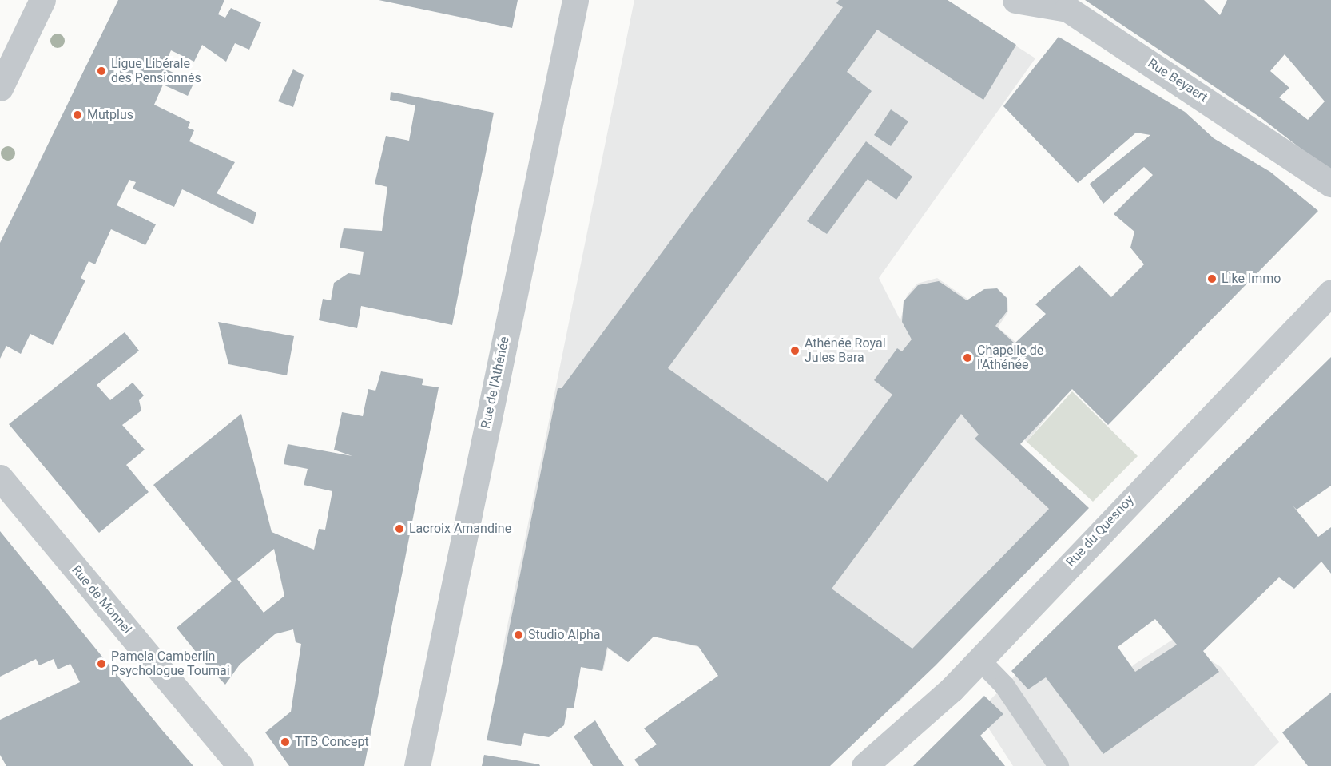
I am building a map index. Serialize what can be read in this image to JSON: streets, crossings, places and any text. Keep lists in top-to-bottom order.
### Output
{
  "streets": {
    "street": [
      "Rue Beyaert",
      "Rue de l'Athénée",
      "Rue du Quesnoy",
      "Rue de Monnel"
    ]
  },
  "places": [
    "Ligue Libérale des Pensionnés",
    "Mutplus",
    "Like Immo",
    "Athénée Royal Jules Bara",
    "Chapelle de l'Athénée",
    "Lacroix Amandine",
    "Studio Alpha",
    "Pamela Camberlin Psychologue Tournai",
    "TTB Concept"
  ]
}
